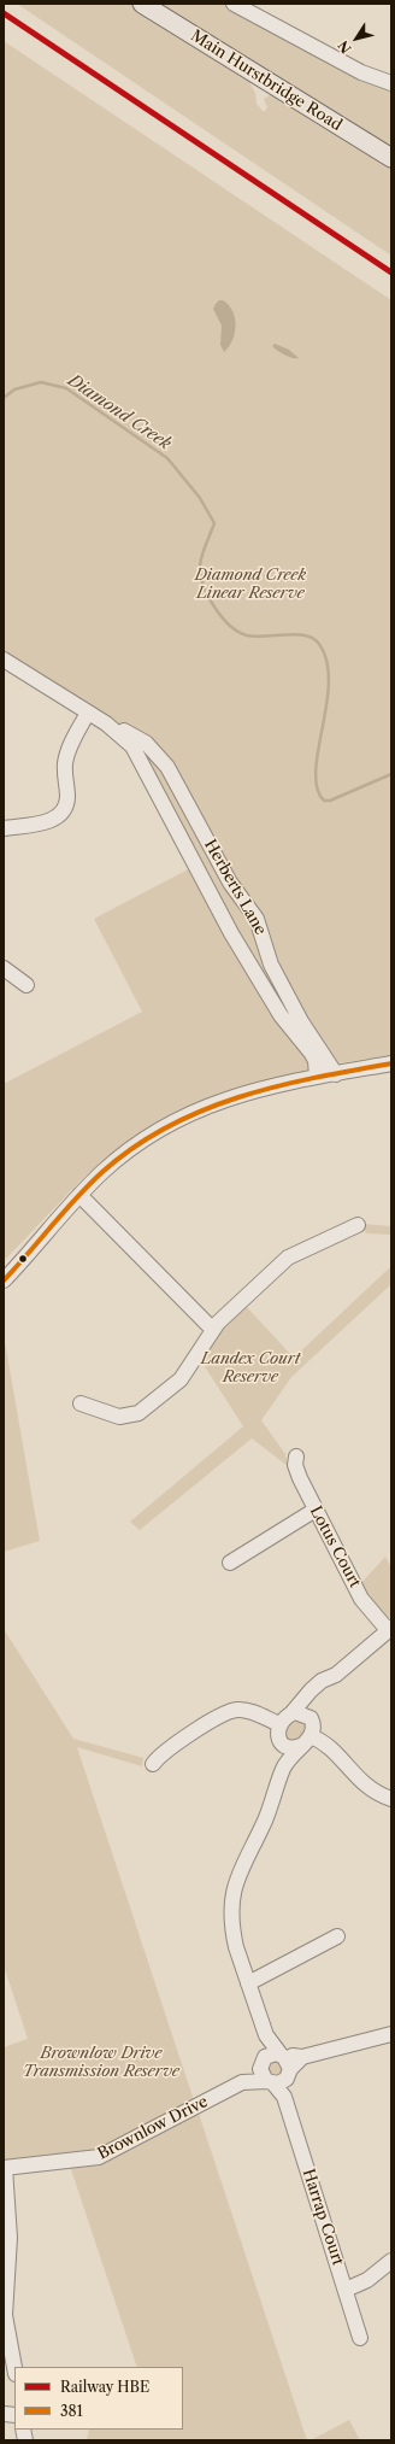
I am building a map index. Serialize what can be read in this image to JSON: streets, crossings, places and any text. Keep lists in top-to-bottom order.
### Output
{
  "streets": {
    "main road": ["Main Hurstbridge Road"],
    "street": [
      "Herberts Lane",
      "Lotus Court",
      "Brownlow Drive",
      "Harrap Court"
    ]
  },
  "crossings": [
    ["Brownlow Drive", "Harrap Court"]
  ],
  "water": ["Diamond Creek"],
  "parks": ["Diamond Creek Linear Reserve", "Landex Court Reserve", "Brownlow Drive Transmission Reserve"],
  "lines": ["rail line HBE", "transit line 381"],
  "legend": ["Railway HBE", "381"],
  "north": "bottom left"
}
